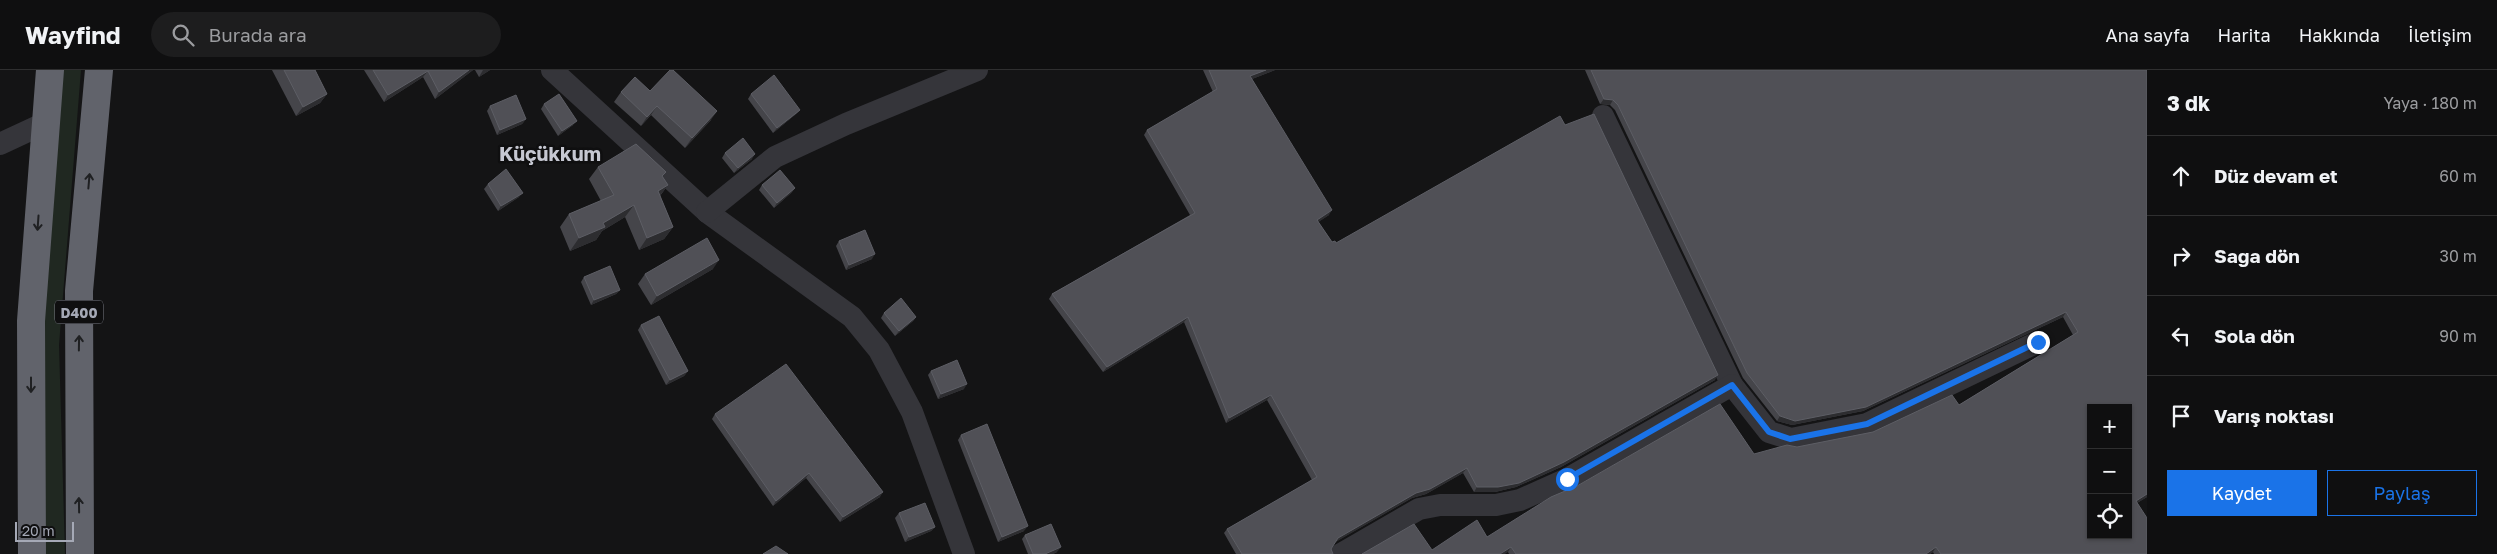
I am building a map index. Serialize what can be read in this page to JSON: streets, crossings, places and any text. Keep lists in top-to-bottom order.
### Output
{
  "streets": {
    "highway": ["D400"]
  },
  "districts": ["Küçükkum"],
  "scale_bar": "20 m",
  "page": {
    "header": "Wayfind",
    "search": "Burada ara",
    "nav": [
      "Ana sayfa",
      "Harita",
      "Hakkında",
      "İletişim"
    ],
    "heading": ["3 dk", "Yaya · 180 m"],
    "list": [
      ["Düz devam et", "60 m"],
      ["Sağa dön", "30 m"],
      ["Sola dön", "90 m"],
      "Varış noktası"
    ],
    "map_buttons": ["+", "−"],
    "buttons": ["Kaydet", "Paylaş"],
    "scale": "20 m"
  }
}
